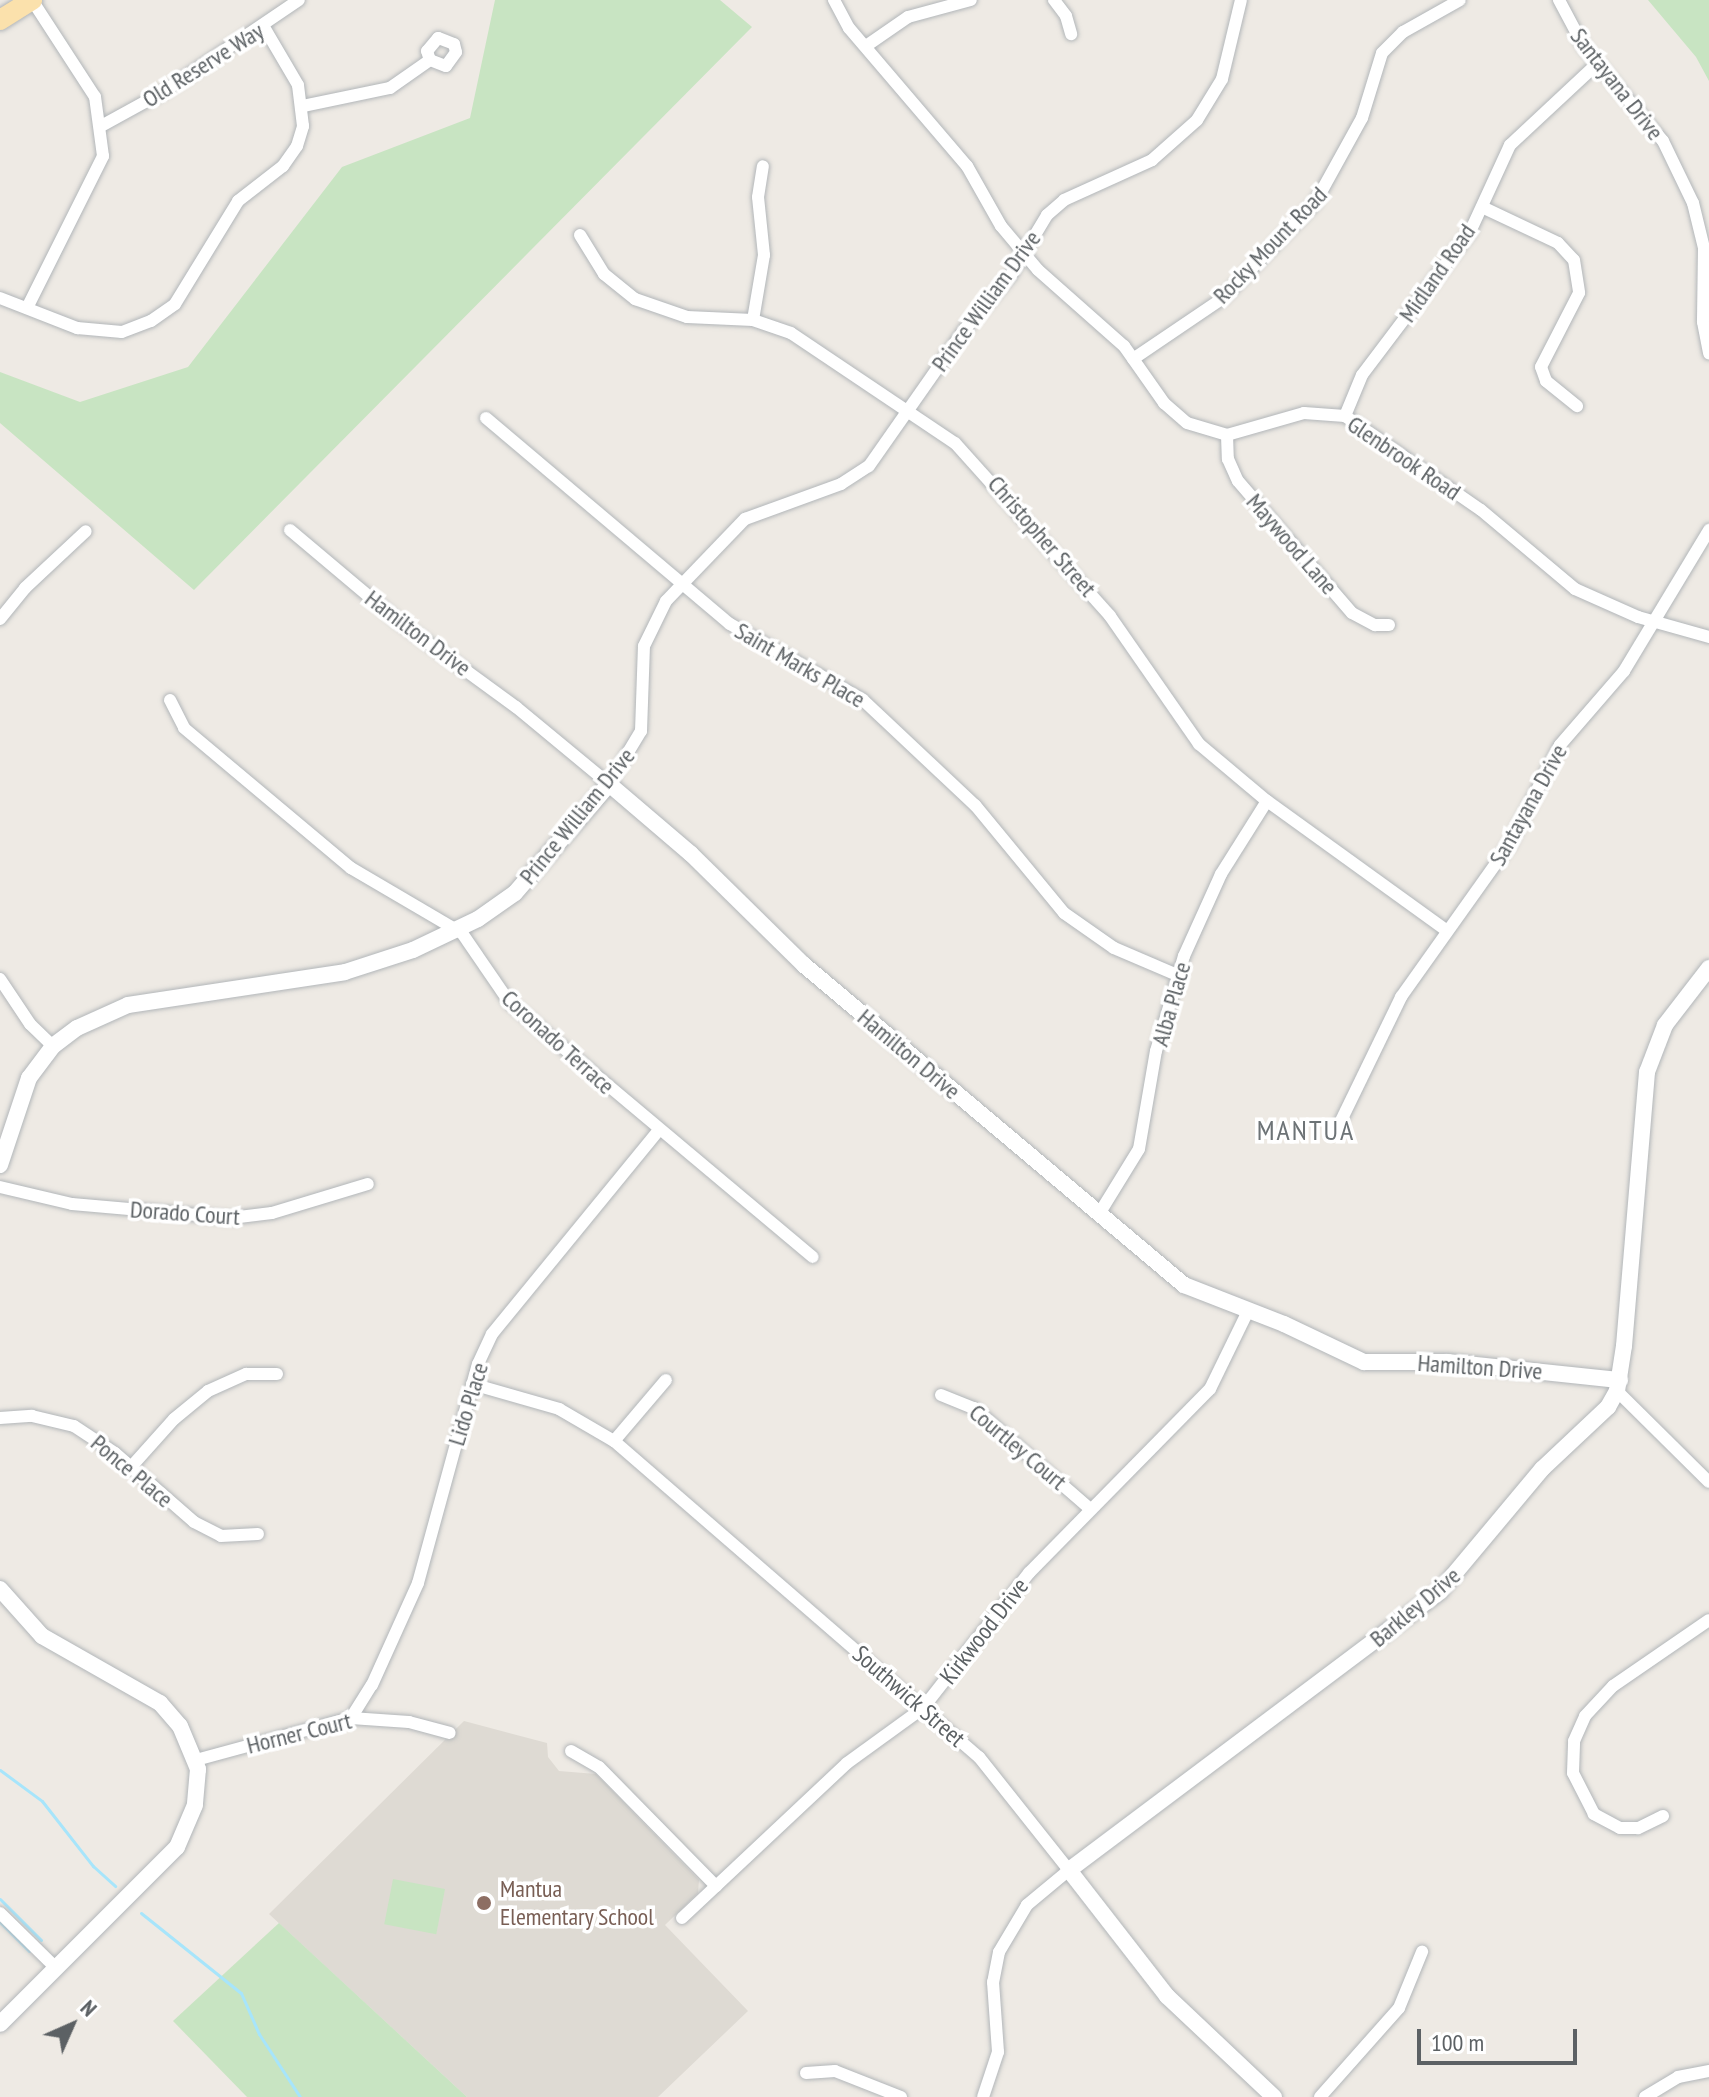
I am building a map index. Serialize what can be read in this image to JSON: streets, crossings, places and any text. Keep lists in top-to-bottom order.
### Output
{
  "streets": {
    "street": [
      "Old Reserve Way",
      "Santayana Drive",
      "Rocky Mount Road",
      "Midland Road",
      "Prince William Drive",
      "Glenbrook Road",
      "Christopher Street",
      "Maywood Lane",
      "Hamilton Drive",
      "Saint Marks Place",
      "Alba Place",
      "Coronado Terrace",
      "Dorado Court",
      "Lido Place",
      "Courtley Court",
      "Ponce Place",
      "Barkley Drive",
      "Kirkwood Drive",
      "Southwick Street",
      "Horner Court"
    ]
  },
  "crossings": [
    ["Santayana Drive", "Midland Road"],
    ["Santayana Drive", "Glenbrook Road"],
    ["Santayana Drive", "Christopher Street"],
    ["Midland Road", "Glenbrook Road"],
    ["Prince William Drive", "Christopher Street"],
    ["Prince William Drive", "Hamilton Drive"],
    ["Prince William Drive", "Saint Marks Place"],
    ["Prince William Drive", "Coronado Terrace"],
    ["Glenbrook Road", "Maywood Lane"],
    ["Christopher Street", "Alba Place"],
    ["Hamilton Drive", "Alba Place"],
    ["Hamilton Drive", "Barkley Drive"],
    ["Hamilton Drive", "Kirkwood Drive"],
    ["Saint Marks Place", "Alba Place"],
    ["Coronado Terrace", "Lido Place"],
    ["Lido Place", "Southwick Street"],
    ["Lido Place", "Horner Court"],
    ["Courtley Court", "Kirkwood Drive"],
    ["Barkley Drive", "Southwick Street"],
    ["Kirkwood Drive", "Southwick Street"]
  ],
  "districts": ["MANTUA"],
  "places": ["Mantua Elementary School"],
  "scale_bar": "100 m",
  "north": "top right"
}
